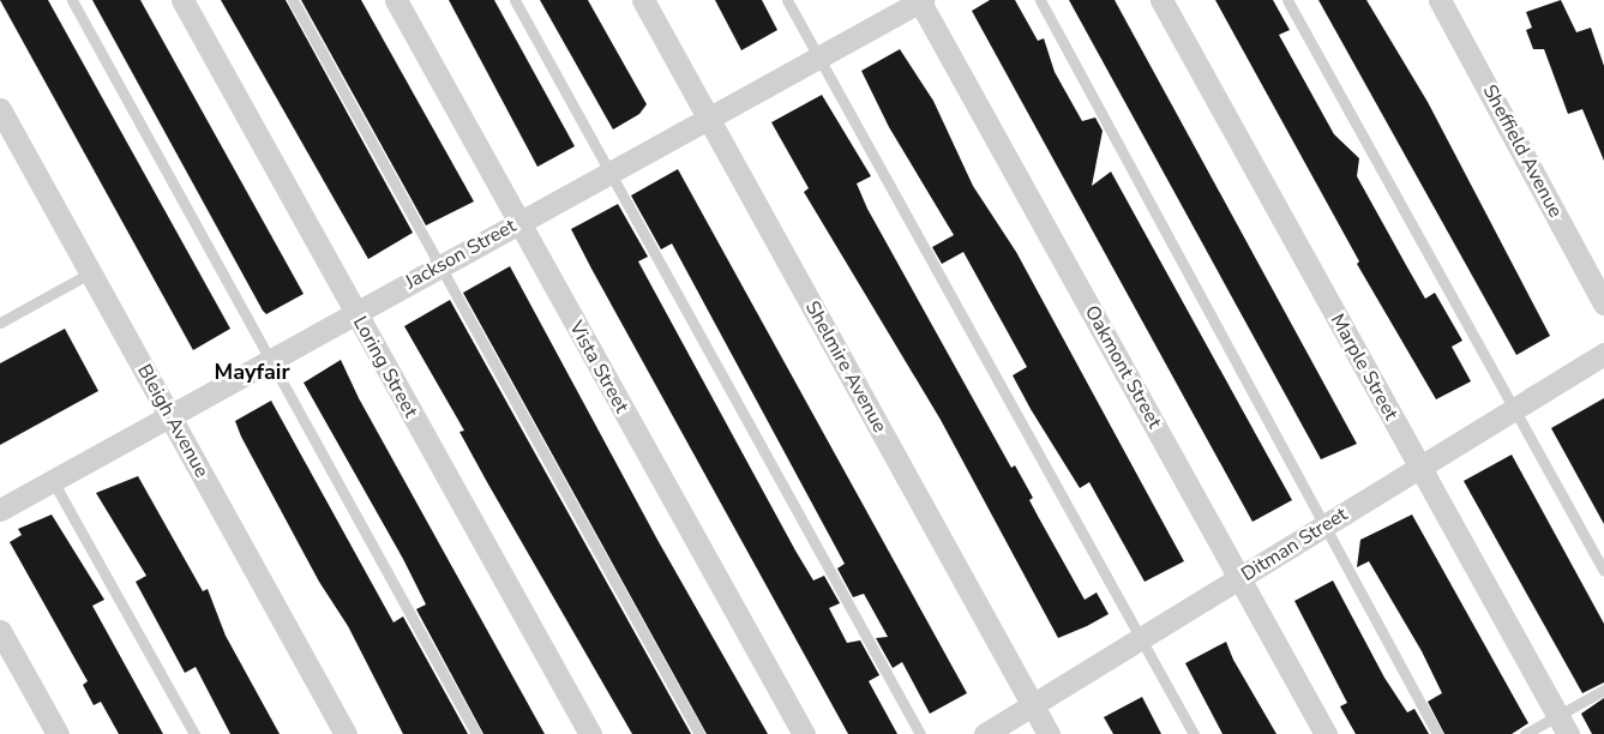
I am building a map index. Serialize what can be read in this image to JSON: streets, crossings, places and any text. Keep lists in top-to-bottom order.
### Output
{
  "streets": {
    "street": [
      "Sheffield Avenue",
      "Jackson Street",
      "Loring Street",
      "Vista Street",
      "Shelmire Avenue",
      "Oakmont Street",
      "Marple Street",
      "Bleigh Avenue",
      "Ditman Street"
    ]
  },
  "crossings": [
    ["Jackson Street", "Loring Street"],
    ["Jackson Street", "Vista Street"],
    ["Jackson Street", "Shelmire Avenue"],
    ["Jackson Street", "Oakmont Street"],
    ["Jackson Street", "Bleigh Avenue"],
    ["Shelmire Avenue", "Ditman Street"],
    ["Oakmont Street", "Ditman Street"],
    ["Marple Street", "Ditman Street"]
  ],
  "districts": ["Mayfair"]
}
